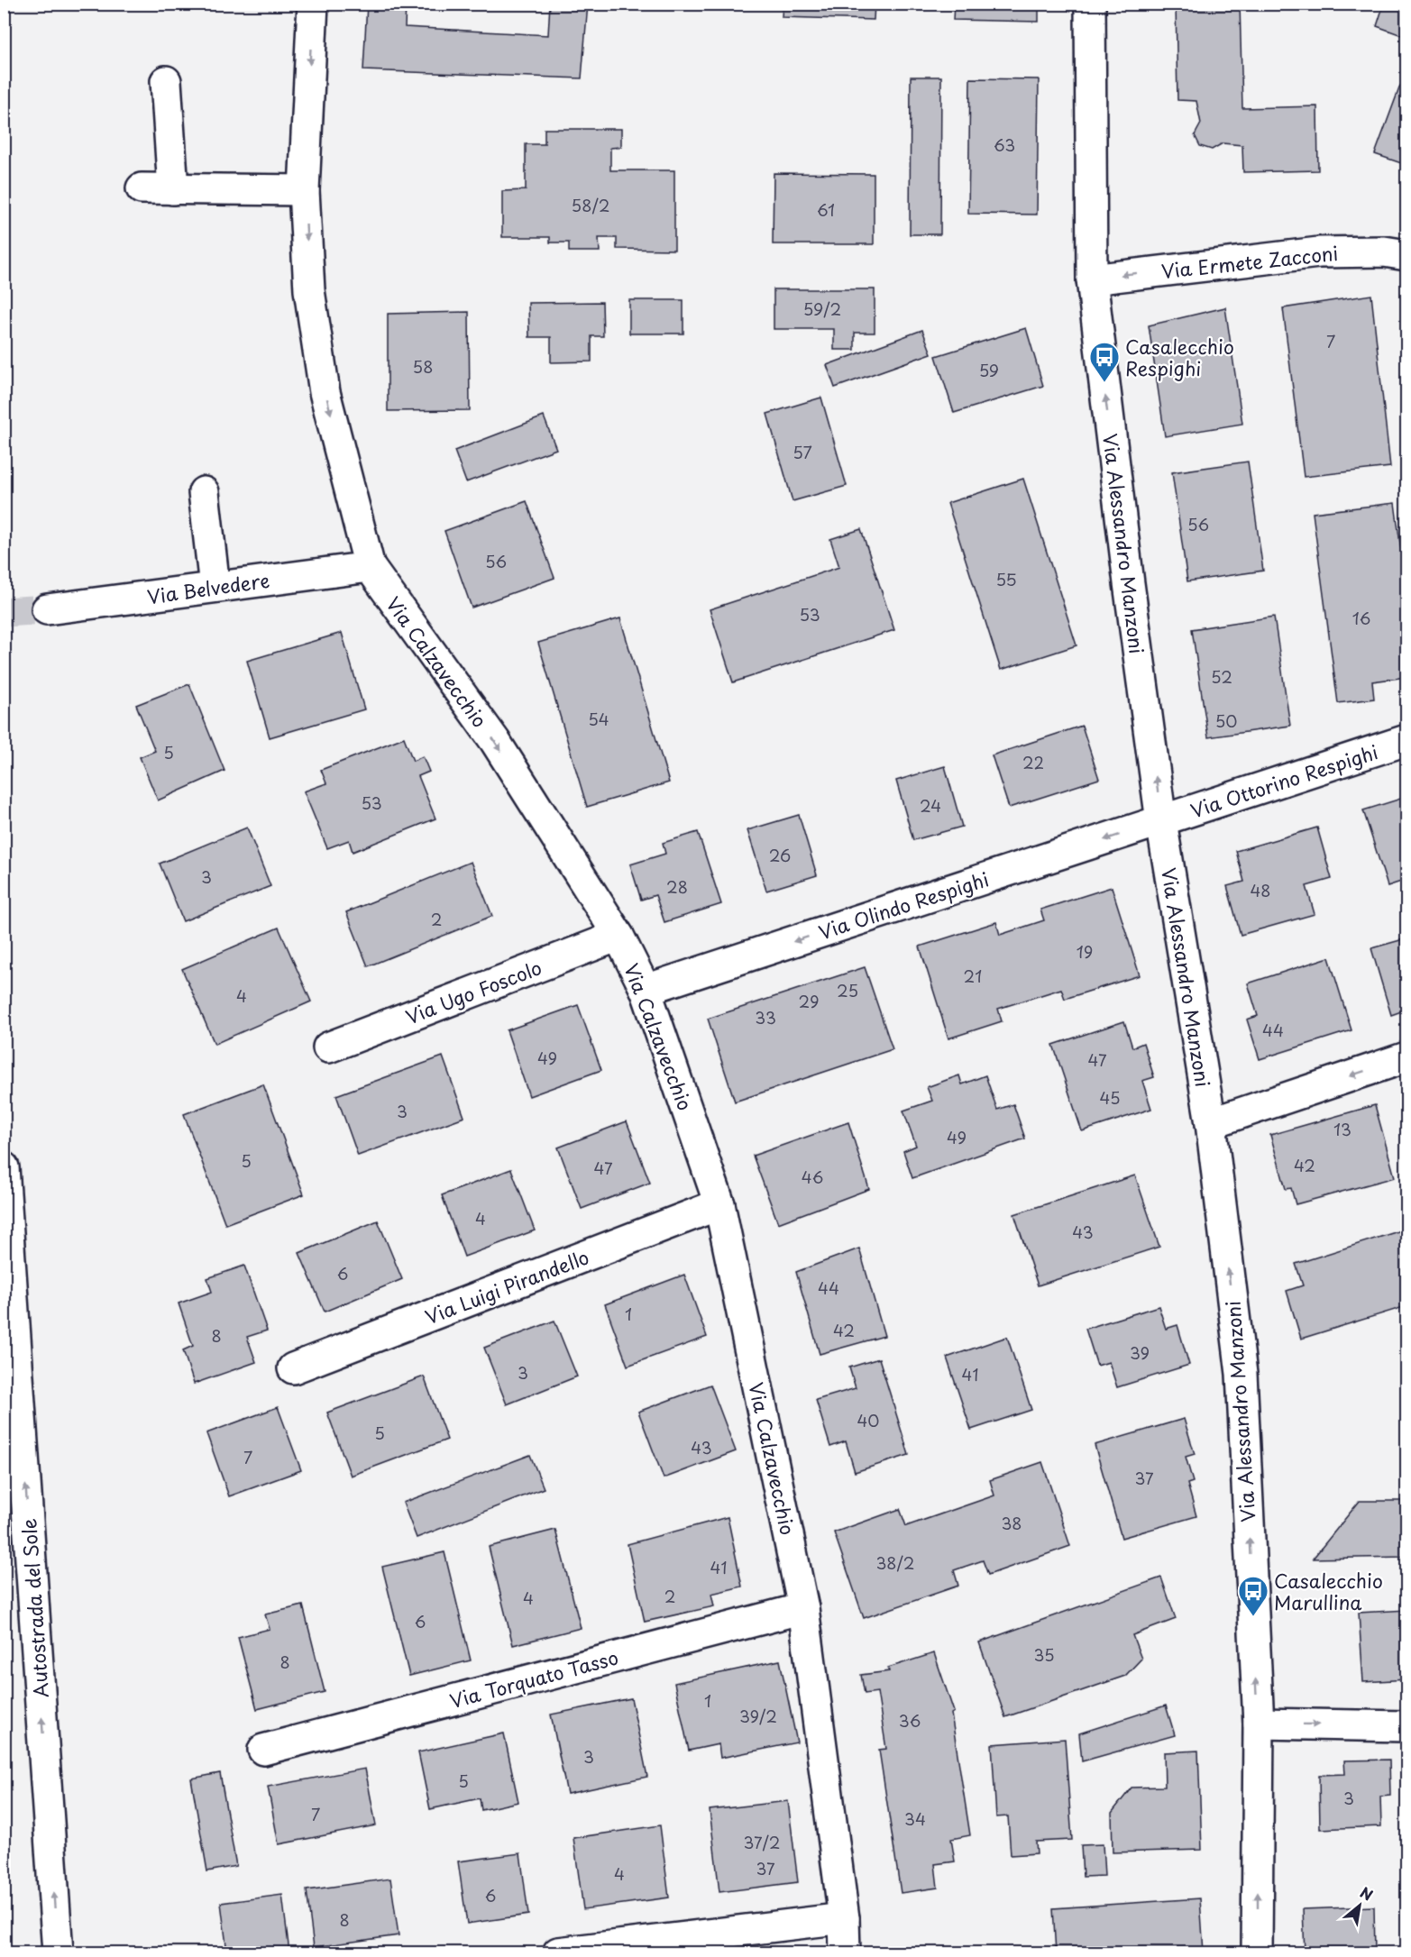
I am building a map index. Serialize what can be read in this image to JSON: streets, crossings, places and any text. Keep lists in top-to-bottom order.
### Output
{
  "streets": {
    "main road": [
      "Via Ermete Zacconi",
      "Via Alessandro Manzoni",
      "Via Belvedere",
      "Via Calzavecchio",
      "Via Ottorino Respighi",
      "Via Olindo Respighi",
      "Via Ugo Foscolo",
      "Via Luigi Pirandello",
      "Autostrada del Sole",
      "Via Torquato Tasso"
    ]
  },
  "crossings": [
    ["Via Ermete Zacconi", "Via Alessandro Manzoni"],
    ["Via Alessandro Manzoni", "Via Ottorino Respighi"],
    ["Via Alessandro Manzoni", "Via Olindo Respighi"],
    ["Via Belvedere", "Via Calzavecchio"],
    ["Via Calzavecchio", "Via Olindo Respighi"],
    ["Via Calzavecchio", "Via Ugo Foscolo"],
    ["Via Calzavecchio", "Via Luigi Pirandello"],
    ["Via Calzavecchio", "Via Torquato Tasso"],
    ["Via Ottorino Respighi", "Via Olindo Respighi"]
  ],
  "one_way": [
    "Via Ermete Zacconi",
    "Via Alessandro Manzoni",
    "Via Calzavecchio",
    "Via Olindo Respighi",
    "Autostrada del Sole"
  ],
  "places": {
    "bus stop": ["Casalecchio Respighi", "Casalecchio Marullina"]
  },
  "house_numbers": [
    "63",
    "58/2",
    "61",
    "59/2",
    "7",
    "58",
    "59",
    "57",
    "56",
    "56",
    "55",
    "53",
    "16",
    "52",
    "54",
    "50",
    "5",
    "22",
    "53",
    "24",
    "26",
    "3",
    "28",
    "48",
    "2",
    "19",
    "21",
    "25",
    "4",
    "29",
    "33",
    "44",
    "49",
    "47",
    "45",
    "3",
    "13",
    "49",
    "5",
    "42",
    "47",
    "46",
    "4",
    "43",
    "6",
    "44",
    "1",
    "42",
    "8",
    "39",
    "3",
    "41",
    "40",
    "5",
    "43",
    "7",
    "37",
    "38",
    "38/2",
    "41",
    "2",
    "4",
    "6",
    "35",
    "8",
    "1",
    "39/2",
    "36",
    "3",
    "5",
    "3",
    "7",
    "34",
    "37/2",
    "37",
    "4",
    "6",
    "8"
  ],
  "north": "top right"
}
